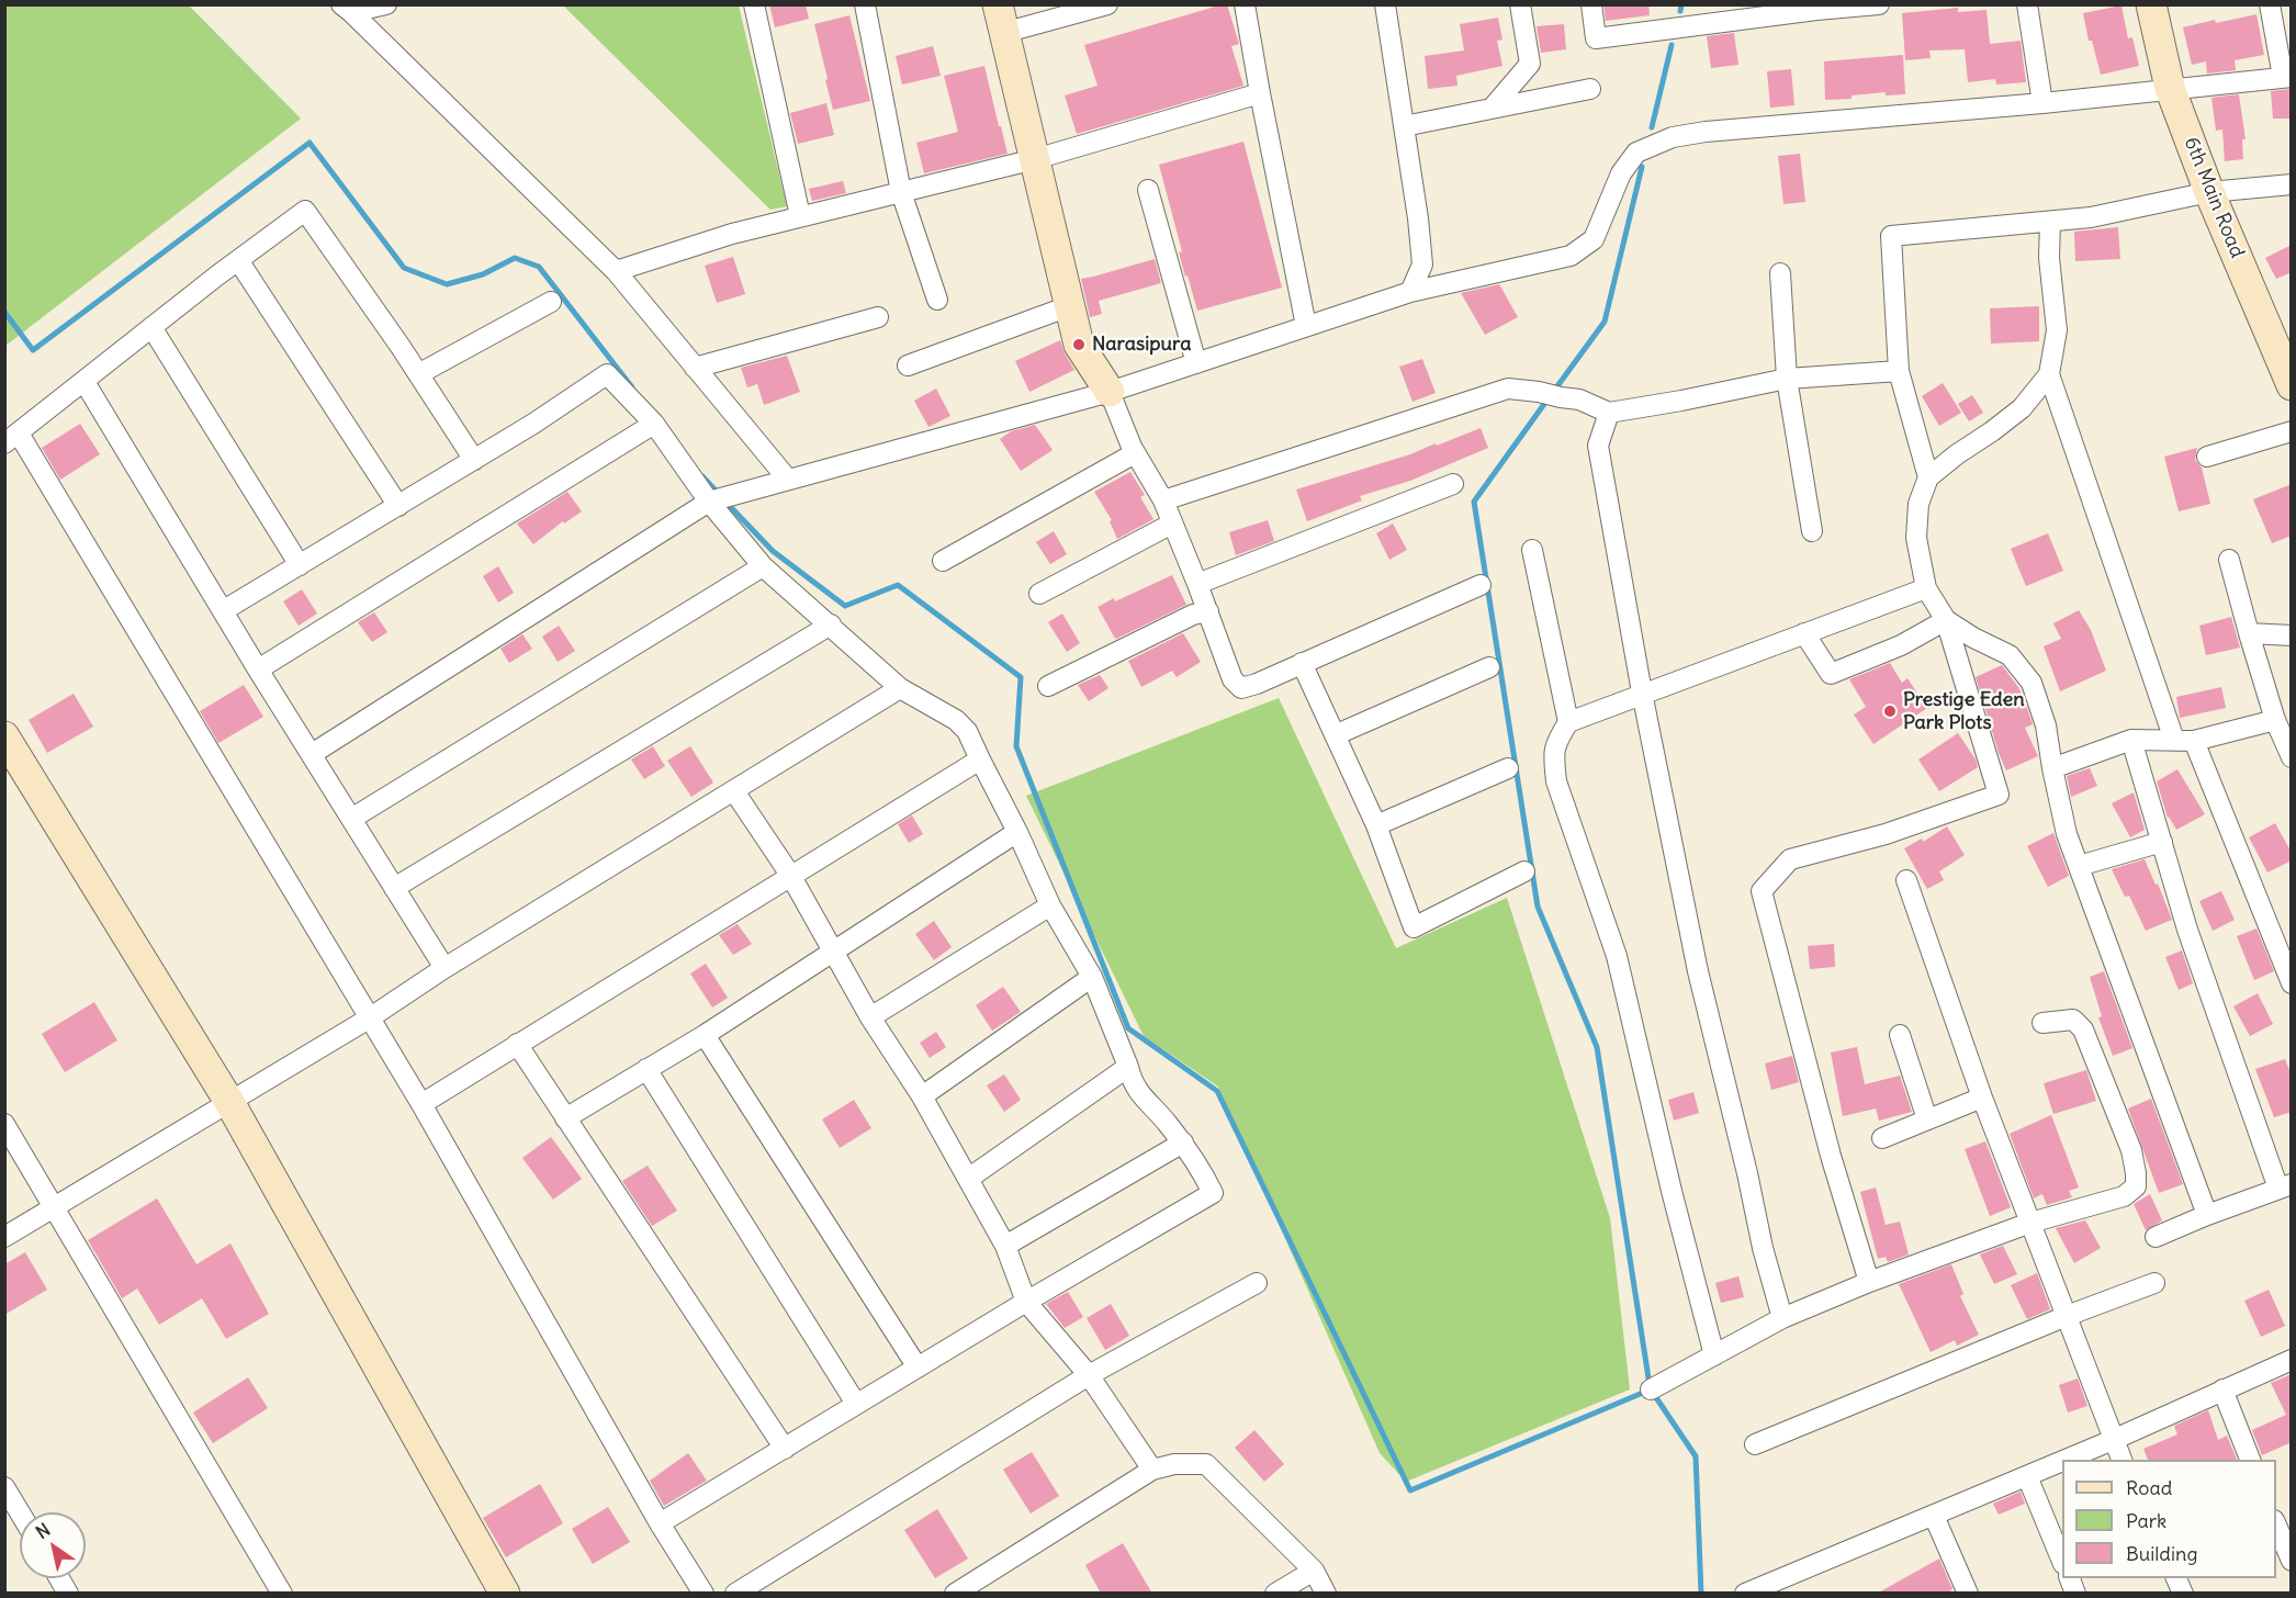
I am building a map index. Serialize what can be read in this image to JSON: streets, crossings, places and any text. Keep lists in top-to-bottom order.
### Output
{
  "streets": {
    "street": ["6th Main Road"]
  },
  "places": ["Narasipura", "Prestige Eden Park Plots"],
  "legend": ["Road", "Park", "Building"],
  "north": "top left"
}
